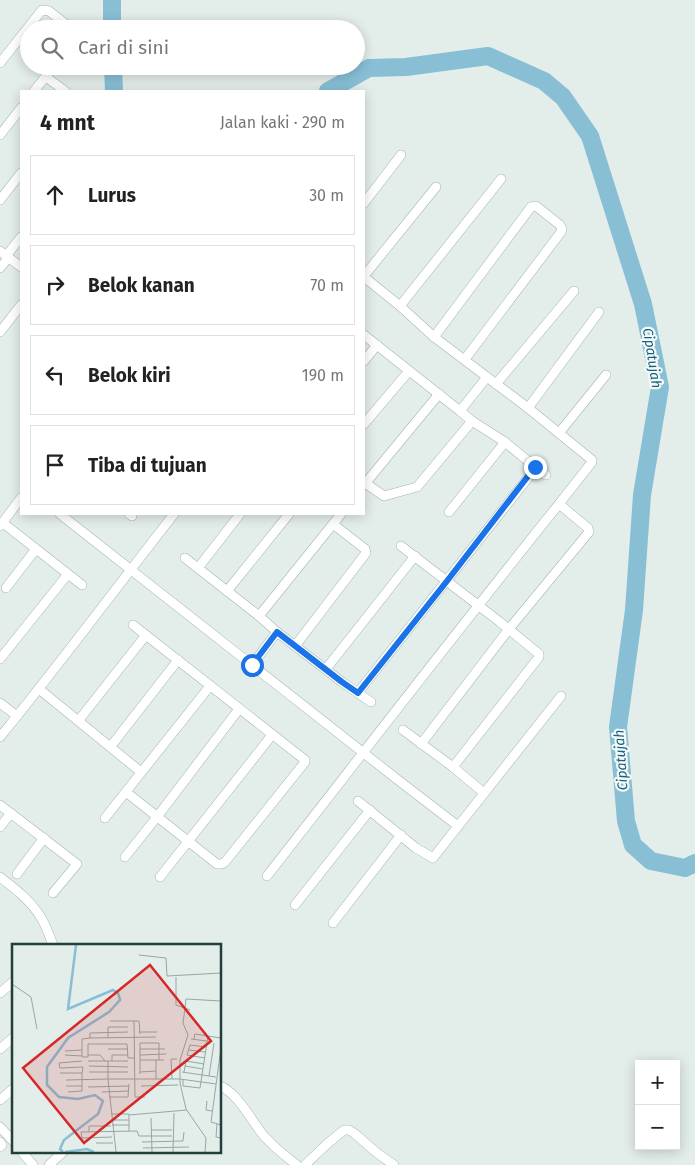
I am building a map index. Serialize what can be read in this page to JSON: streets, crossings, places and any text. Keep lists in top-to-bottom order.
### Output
{
  "water": ["Cipatujah"],
  "page": {
    "search": "Cari di sini",
    "heading": ["4 mnt", "Jalan kaki · 290 m"],
    "list": [
      ["Lurus", "30 m"],
      ["Belok kanan", "70 m"],
      ["Belok kiri", "190 m"],
      "Tiba di tujuan"
    ],
    "map_buttons": ["+", "−"]
  }
}
